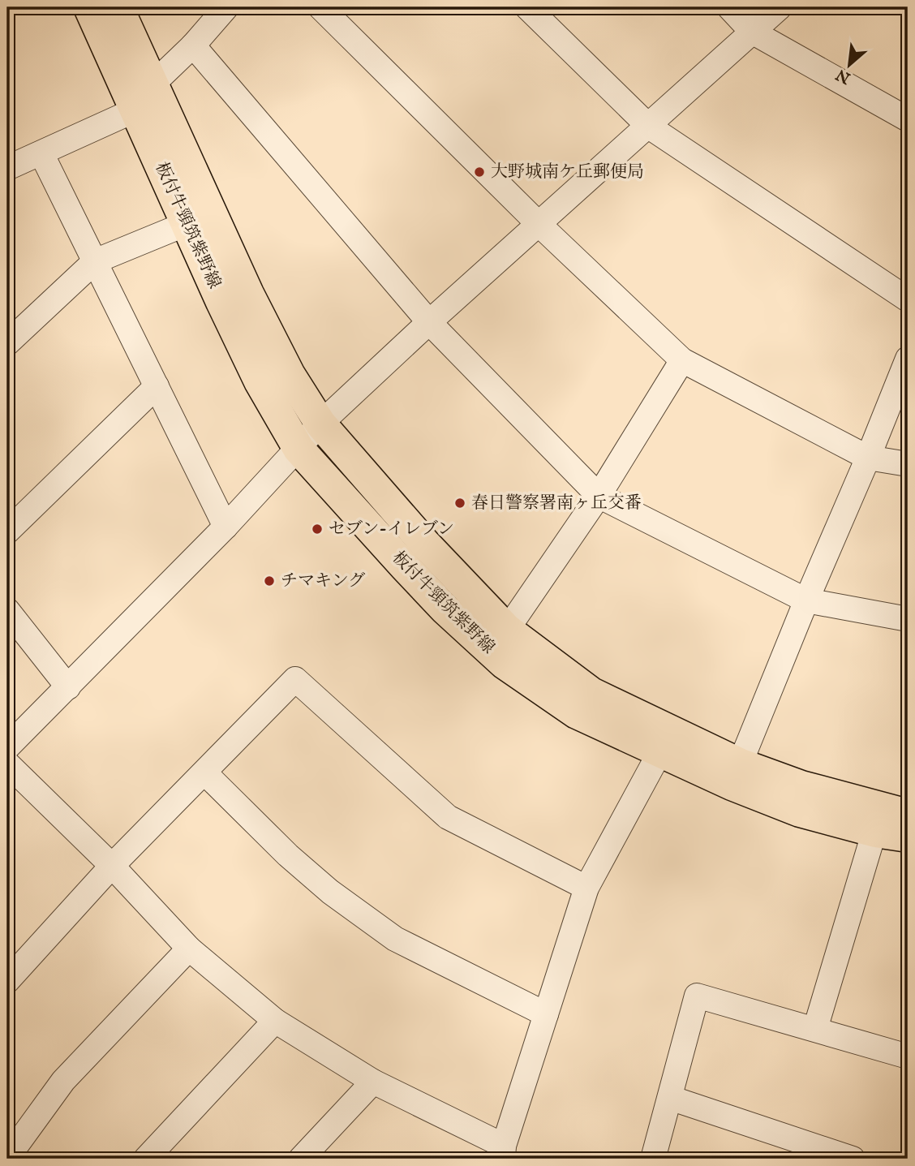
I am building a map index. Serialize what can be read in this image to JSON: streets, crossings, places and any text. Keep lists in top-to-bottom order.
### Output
{
  "streets": {
    "main road": ["板付牛頸筑紫野線"]
  },
  "places": [
    "大野城南ケ丘郵便局",
    "春日警察署南ヶ丘交番",
    "セブン-イレブン",
    "チマキング"
  ],
  "north": "bottom left"
}
